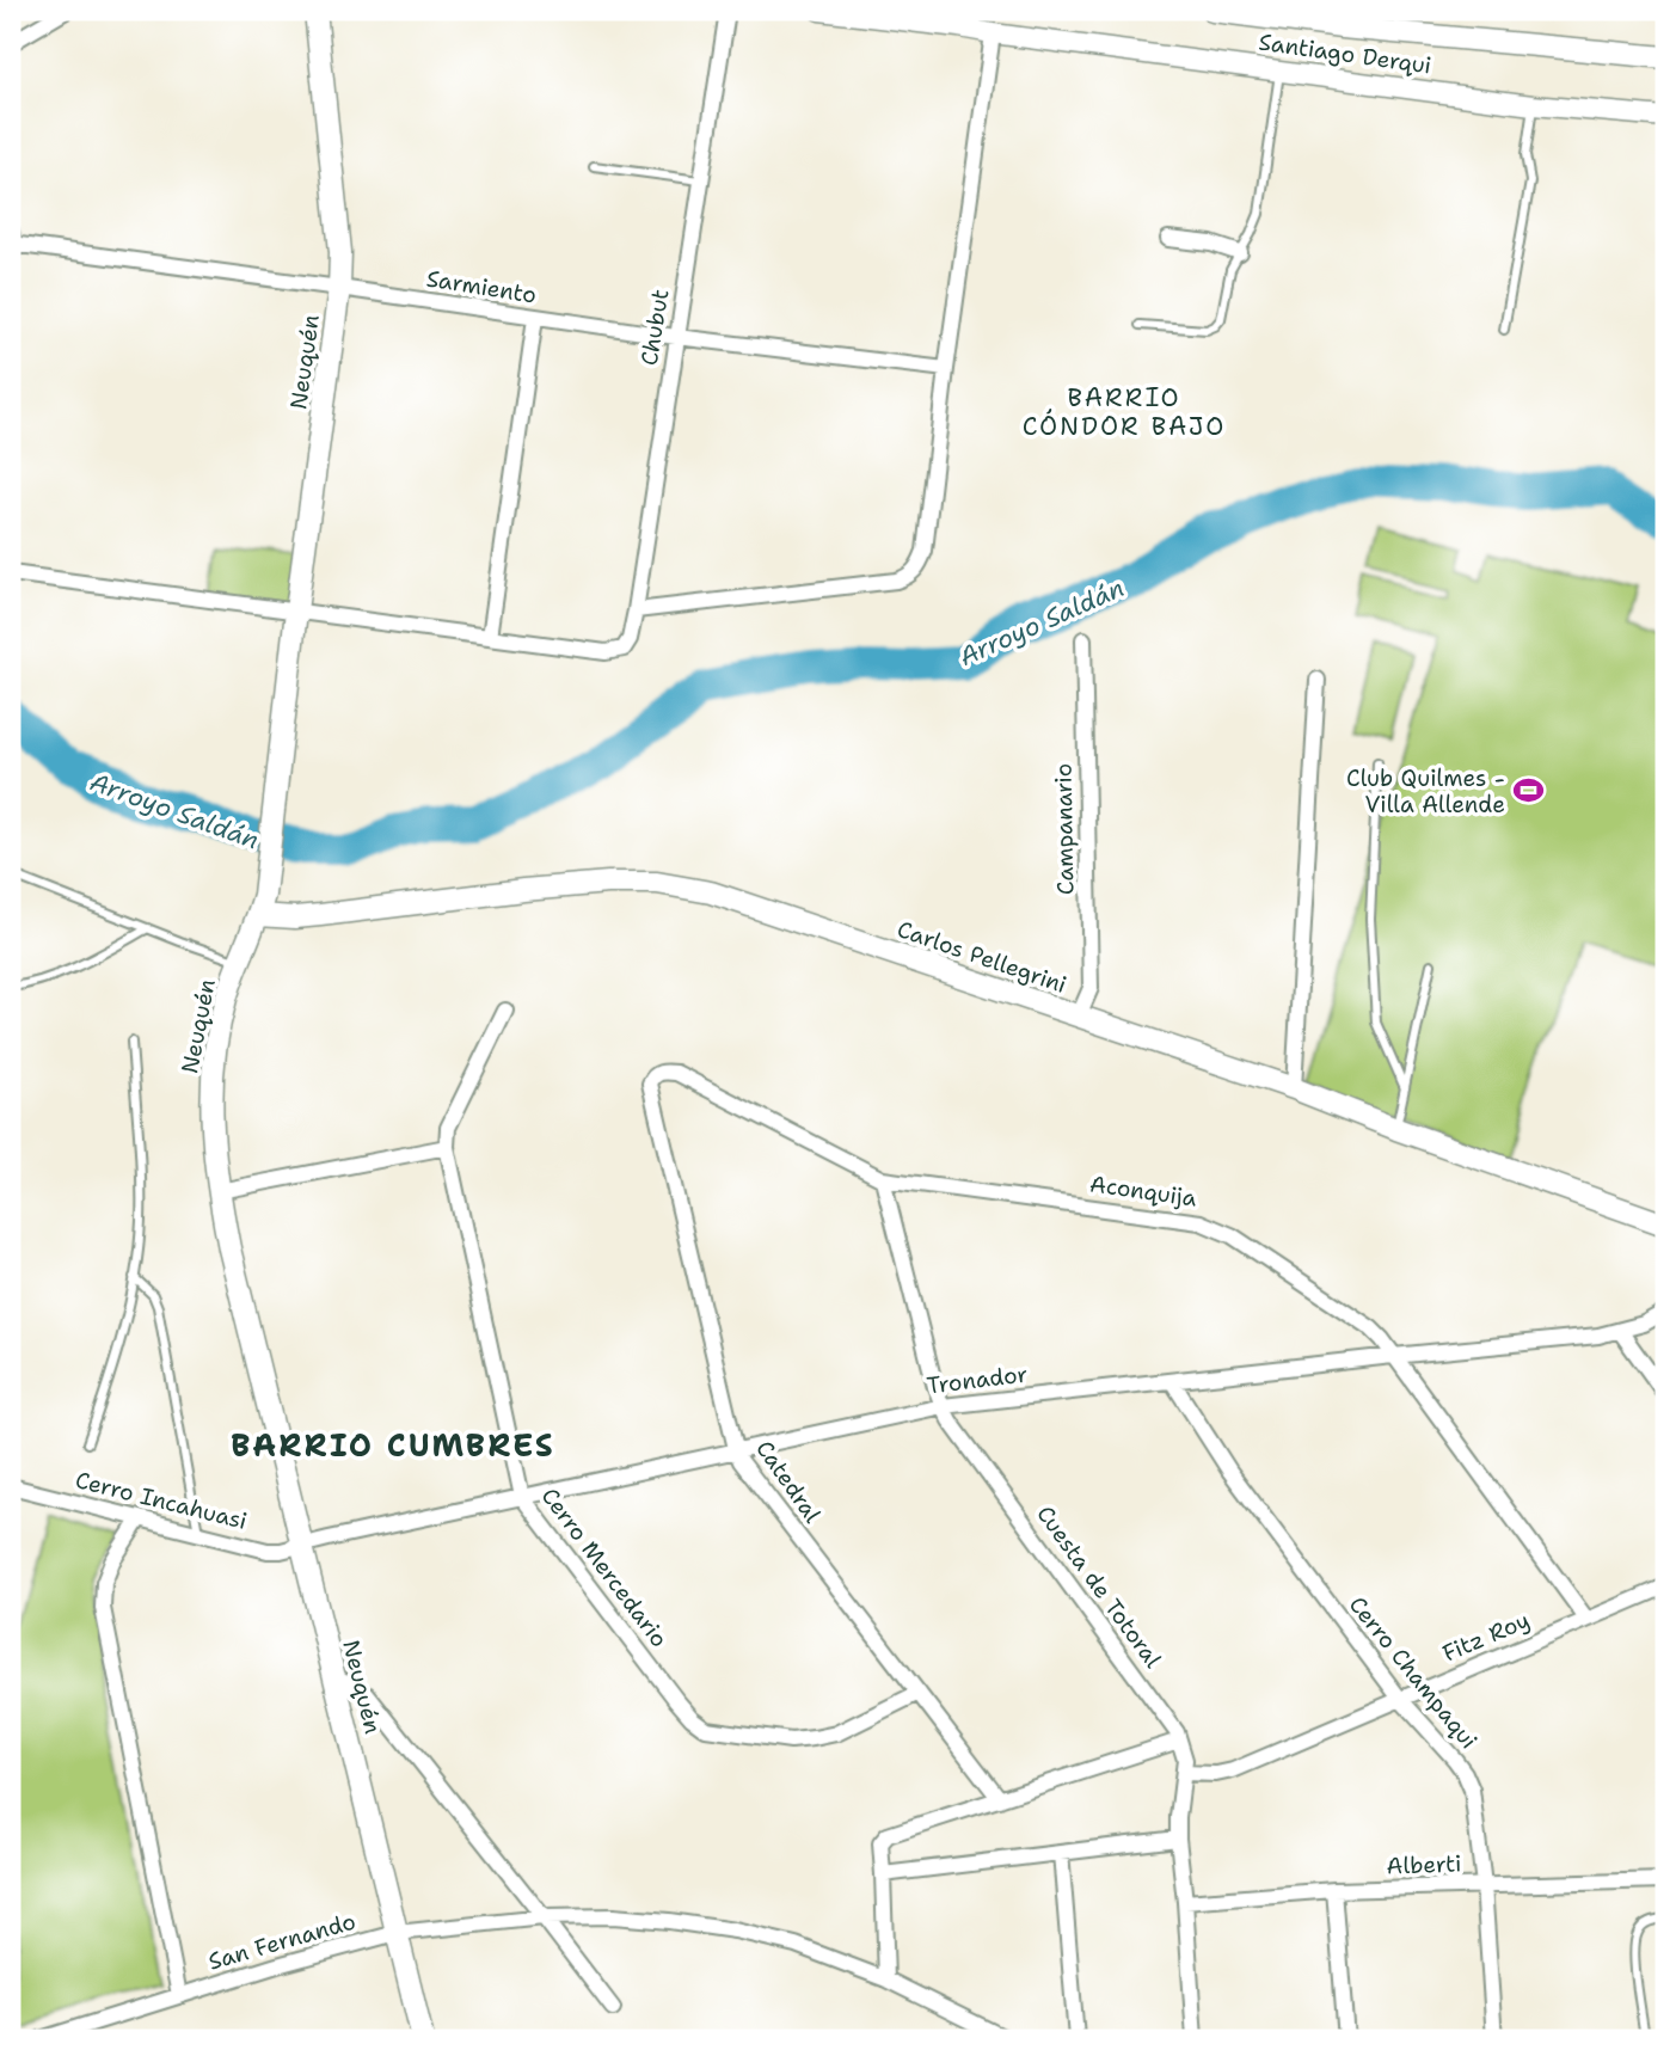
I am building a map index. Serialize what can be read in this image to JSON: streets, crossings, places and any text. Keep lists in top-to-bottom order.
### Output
{
  "streets": {
    "main road": ["Neuquén", "Carlos Pellegrini"],
    "street": [
      "Santiago Derqui",
      "Sarmiento",
      "Chubut",
      "Campanario",
      "Aconquija",
      "Tronador",
      "Catedral",
      "Cerro Incahuasi",
      "Cerro Mercedario",
      "Cuesta de Totoral",
      "Fitz Roy",
      "Cerro Champaqui",
      "Alberti",
      "San Fernando"
    ]
  },
  "crossings": [
    ["Sarmiento", "Chubut"],
    ["Sarmiento", "Neuquén"],
    ["Neuquén", "Carlos Pellegrini"],
    ["Neuquén", "Tronador"],
    ["Neuquén", "Cerro Incahuasi"],
    ["Neuquén", "San Fernando"],
    ["Campanario", "Carlos Pellegrini"],
    ["Aconquija", "Tronador"],
    ["Aconquija", "Catedral"],
    ["Aconquija", "Cuesta de Totoral"],
    ["Aconquija", "Fitz Roy"],
    ["Tronador", "Catedral"],
    ["Tronador", "Cerro Incahuasi"],
    ["Tronador", "Cerro Mercedario"],
    ["Tronador", "Cuesta de Totoral"],
    ["Tronador", "Cerro Champaqui"],
    ["Catedral", "Cerro Mercedario"],
    ["Cuesta de Totoral", "Fitz Roy"],
    ["Cuesta de Totoral", "Alberti"],
    ["Fitz Roy", "Cerro Champaqui"],
    ["Cerro Champaqui", "Alberti"]
  ],
  "districts": ["BARRIO CÓNDOR BAJO", "BARRIO CUMBRES"],
  "water": ["Arroyo Saldán"],
  "places": {
    "sports": ["Club Quilmes - Villa Allende"]
  }
}
